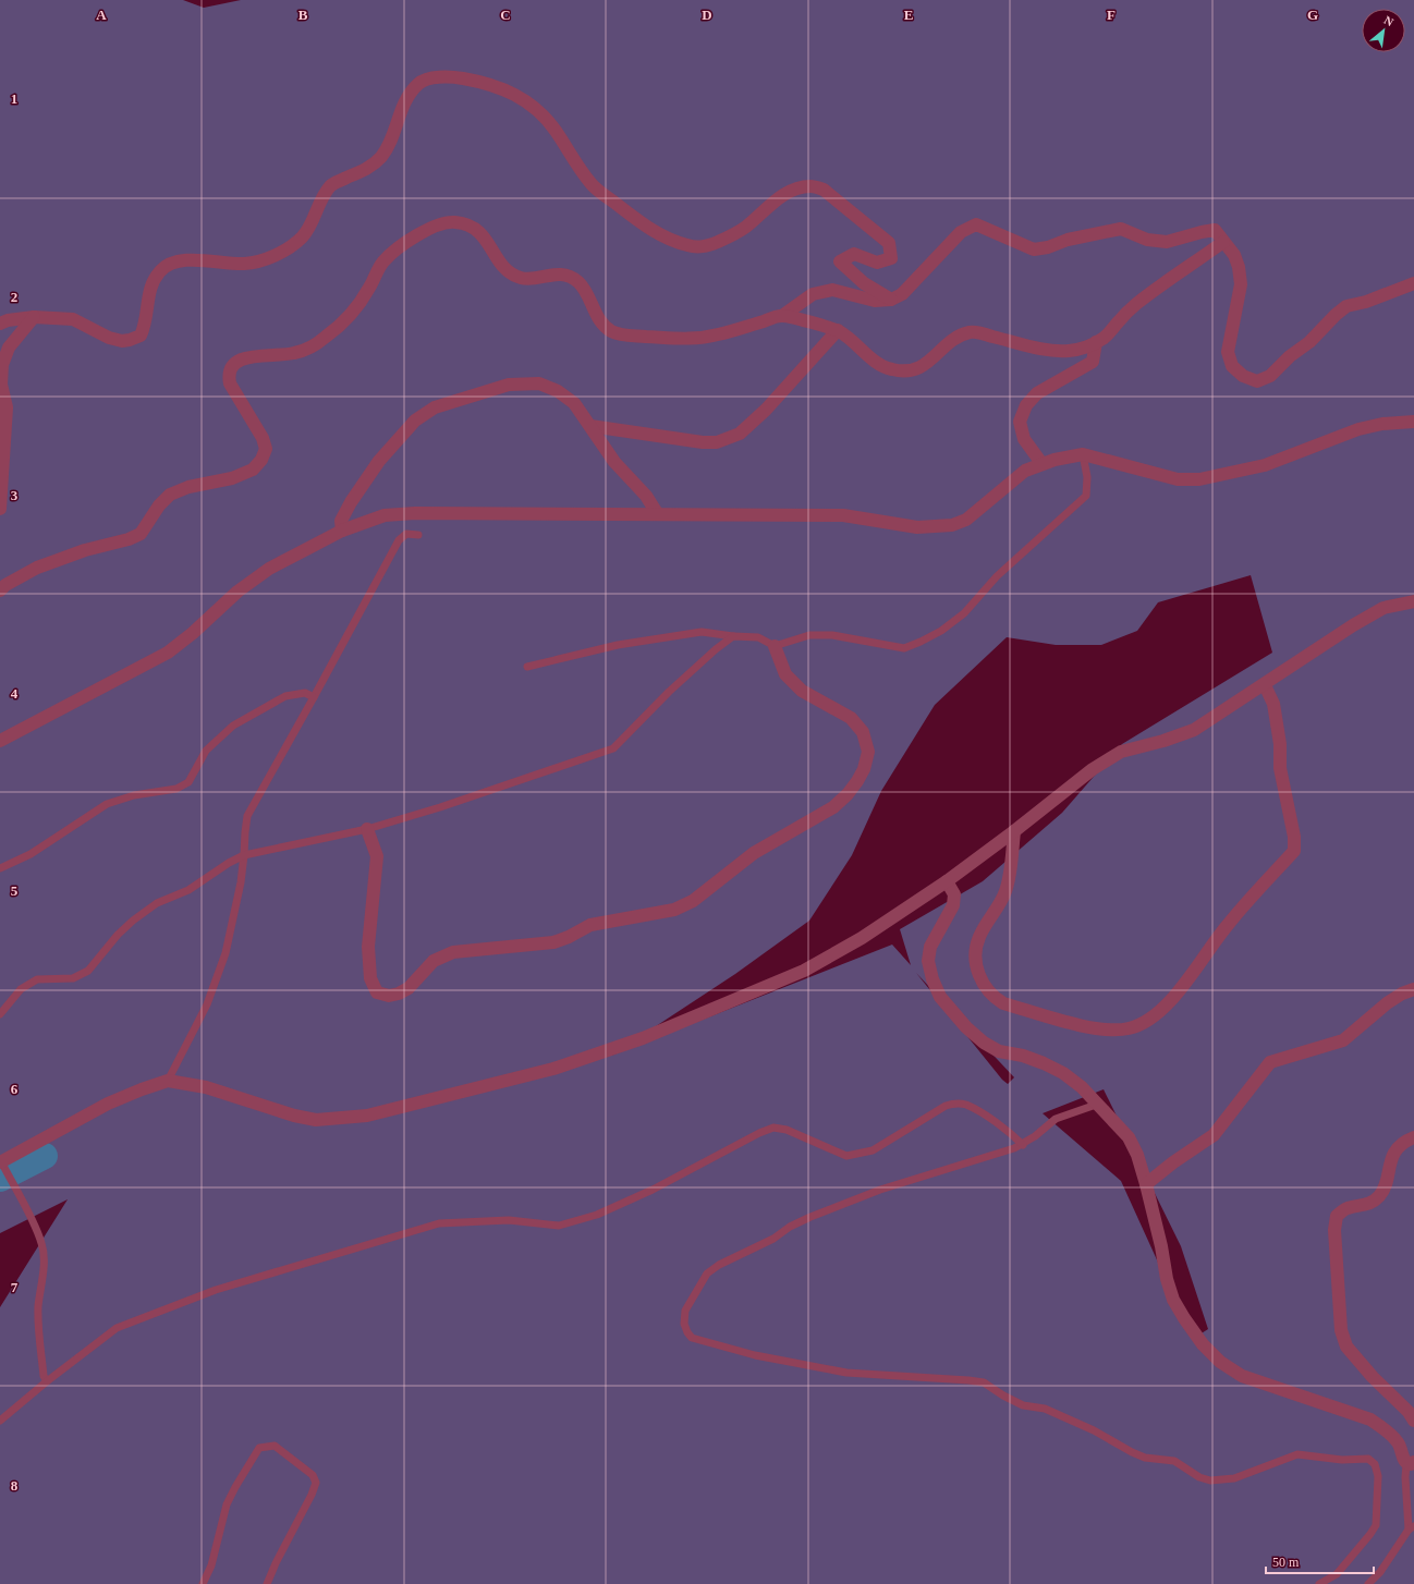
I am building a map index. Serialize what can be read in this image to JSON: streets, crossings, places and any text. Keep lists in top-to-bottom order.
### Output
{
  "scale_bar": "50 m",
  "north": "top right",
  "grid": {
    "columns": [
      "A",
      "B",
      "C",
      "D",
      "E",
      "F",
      "G"
    ],
    "rows": [
      "1",
      "2",
      "3",
      "4",
      "5",
      "6",
      "7",
      "8"
    ]
  }
}
